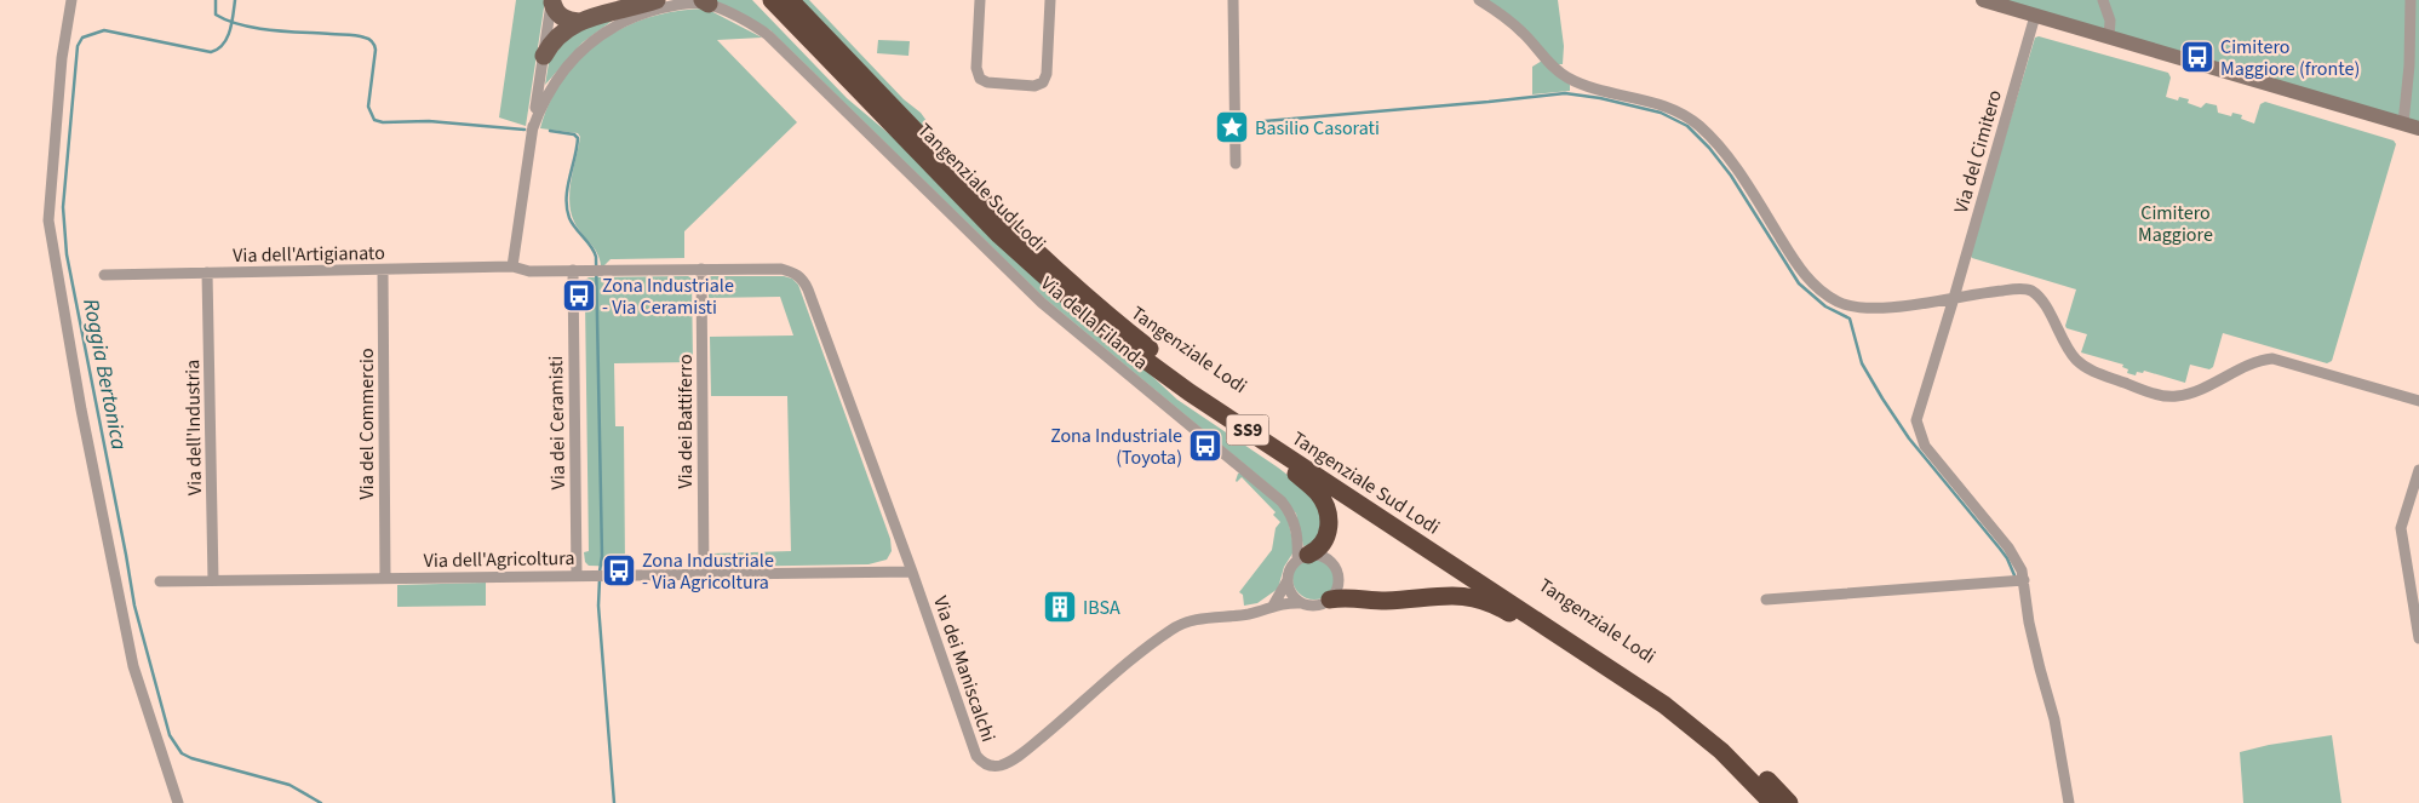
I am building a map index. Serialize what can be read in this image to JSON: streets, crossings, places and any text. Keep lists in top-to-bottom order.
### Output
{
  "streets": {
    "highway": ["Tangenziale Sud Lodi", "Tangenziale Lodi", "SS9"],
    "street": [
      "Via del Cimitero",
      "Via dell'Artigianato",
      "Via della Filanda",
      "Via dei Battiferro",
      "Via dei Ceramisti",
      "Via del Commercio",
      "Via dell'Industria",
      "Via dell'Agricoltura",
      "Via dei Maniscalchi"
    ]
  },
  "crossings": [
    ["Via dell'Artigianato", "Via dei Battiferro"],
    ["Via dell'Artigianato", "Via dei Ceramisti"],
    ["Via dell'Artigianato", "Via del Commercio"],
    ["Via dell'Artigianato", "Via dell'Industria"],
    ["Via dell'Artigianato", "Via dei Maniscalchi"],
    ["Via dei Battiferro", "Via dell'Agricoltura"],
    ["Via dei Ceramisti", "Via dell'Agricoltura"],
    ["Via del Commercio", "Via dell'Agricoltura"],
    ["Via dell'Industria", "Via dell'Agricoltura"],
    ["Via dell'Agricoltura", "Via dei Maniscalchi"]
  ],
  "water": ["Roggia Bertonica"],
  "parks": ["Cimitero Maggiore"],
  "places": {
    "bus stop": [
      "Cimitero Maggiore (fronte)",
      "Zona Industriale - Via Ceramisti",
      "Zona Industriale (Toyota)",
      "Zona Industriale - Via Agricoltura"
    ],
    "place": ["Basilio Casorati"],
    "building": ["IBSA"]
  }
}
